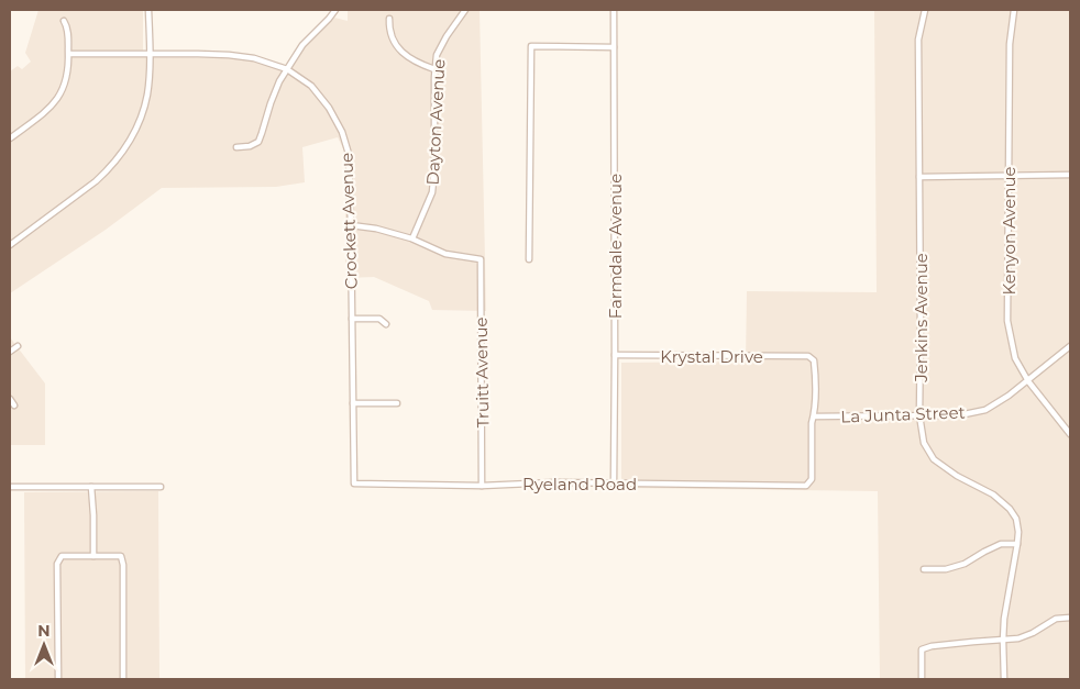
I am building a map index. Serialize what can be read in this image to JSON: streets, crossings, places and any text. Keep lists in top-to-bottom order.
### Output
{
  "streets": {
    "street": [
      "Dayton Avenue",
      "Crockett Avenue",
      "Kenyon Avenue",
      "Farmdale Avenue",
      "Jenkins Avenue",
      "Krystal Drive",
      "Truitt Avenue",
      "La Junta Street",
      "Ryeland Road"
    ]
  },
  "crossings": [
    ["Dayton Avenue", "Truitt Avenue"],
    ["Crockett Avenue", "Ryeland Road"],
    ["Kenyon Avenue", "La Junta Street"],
    ["Farmdale Avenue", "Krystal Drive"],
    ["Farmdale Avenue", "Ryeland Road"],
    ["Jenkins Avenue", "La Junta Street"],
    ["Krystal Drive", "La Junta Street"],
    ["Krystal Drive", "Ryeland Road"],
    ["Truitt Avenue", "Ryeland Road"],
    ["La Junta Street", "Ryeland Road"]
  ],
  "north": "top"
}
